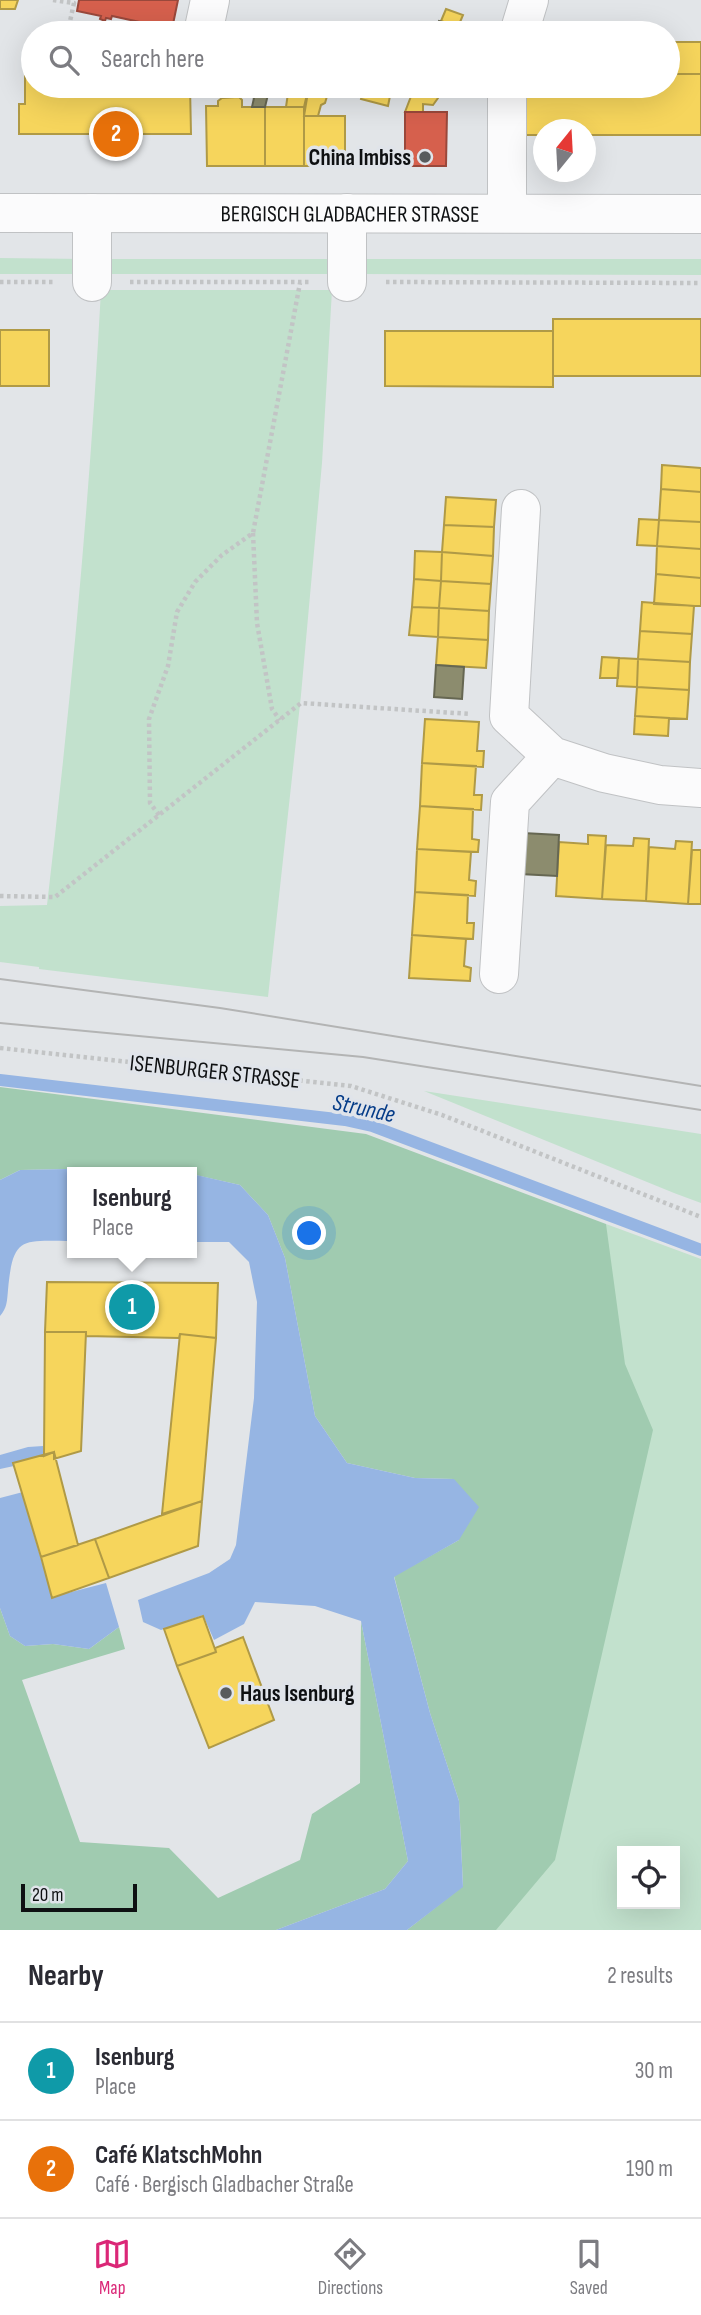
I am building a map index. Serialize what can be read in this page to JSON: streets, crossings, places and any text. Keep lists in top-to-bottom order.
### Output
{
  "streets": {
    "main road": ["BERGISCH GLADBACHER STRASSE"],
    "path": ["ISENBURGER STRASSE"]
  },
  "water": ["Strunde"],
  "places": ["China Imbiss", "Haus Isenburg"],
  "scale_bar": "20 m",
  "north": "top",
  "page": {
    "search": "Search here",
    "pins": ["2", "1"],
    "popup": ["Isenburg", "Place"],
    "scale": "20 m",
    "heading": ["Nearby", "2 results"],
    "list": [
      {
        "mark": "1",
        "name": "Isenburg",
        "note": "Place",
        "value": "30 m"
      },
      {
        "mark": "2",
        "name": "Café KlatschMohn",
        "note": "Café · Bergisch Gladbacher Straße",
        "value": "190 m"
      }
    ],
    "nav": ["Map", "Directions", "Saved"]
  }
}
